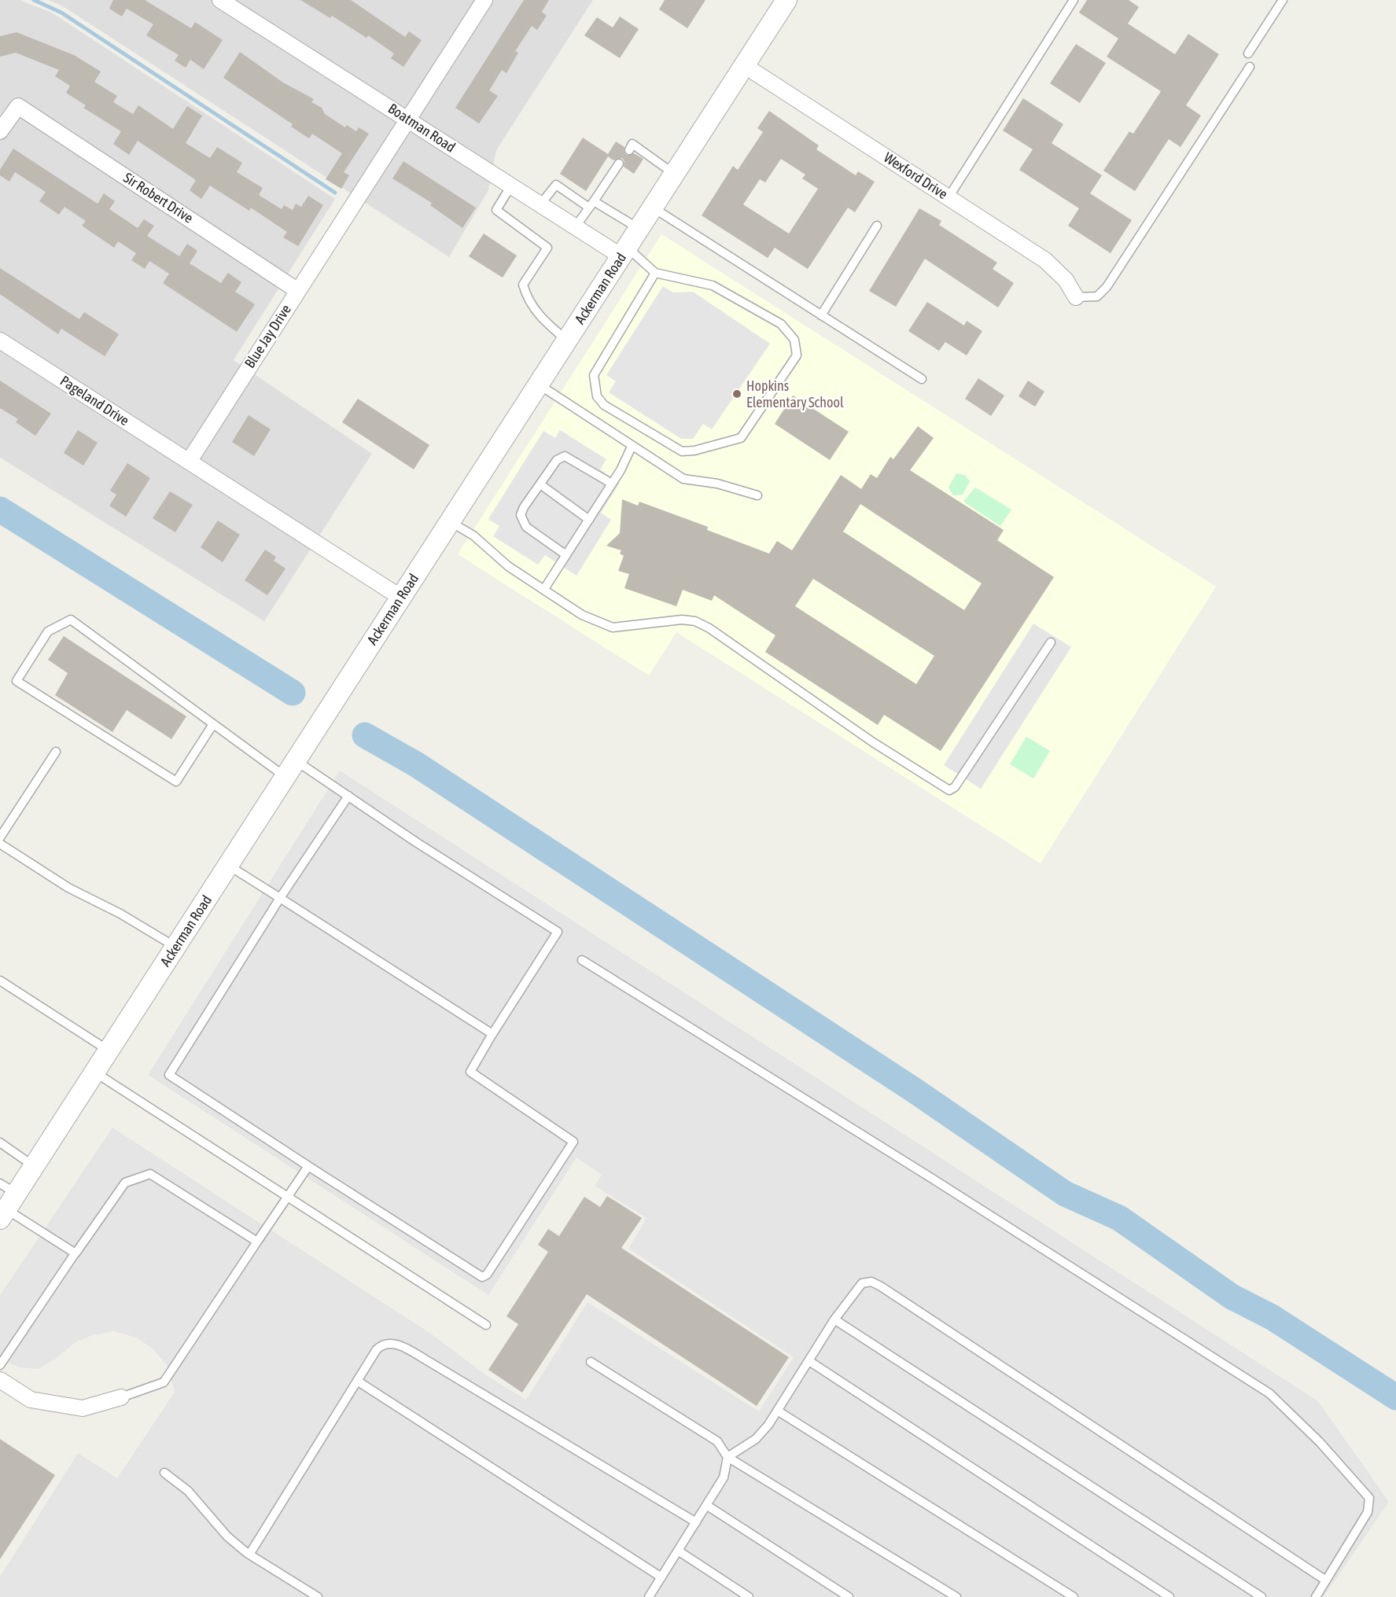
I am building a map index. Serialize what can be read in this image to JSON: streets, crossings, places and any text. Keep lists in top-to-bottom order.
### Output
{
  "streets": {
    "street": [
      "Boatman Road",
      "Wexford Drive",
      "Sir Robert Drive",
      "Ackerman Road",
      "Blue Jay Drive",
      "Pageland Drive"
    ]
  },
  "crossings": [
    ["Boatman Road", "Ackerman Road"],
    ["Boatman Road", "Blue Jay Drive"],
    ["Wexford Drive", "Ackerman Road"],
    ["Sir Robert Drive", "Blue Jay Drive"],
    ["Blue Jay Drive", "Pageland Drive"]
  ],
  "places": ["Hopkins Elementary School"]
}
